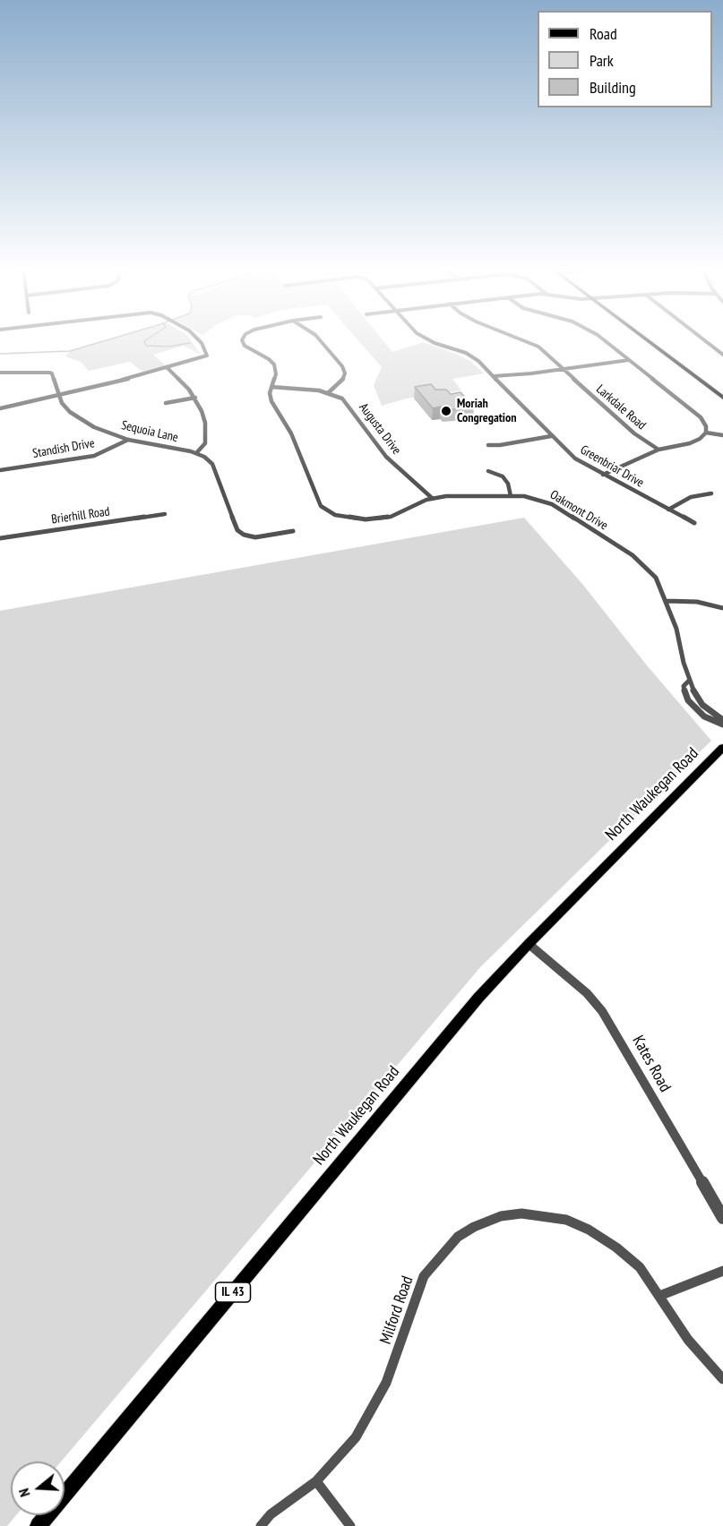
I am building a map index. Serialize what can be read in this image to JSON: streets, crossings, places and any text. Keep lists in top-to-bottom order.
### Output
{
  "streets": {
    "main road": ["North Waukegan Road", "IL 43"],
    "street": [
      "Larkdale Road",
      "Augusta Drive",
      "Sequoia Lane",
      "Standish Drive",
      "Greenbriar Drive",
      "Oakmont Drive",
      "Brierhill Road",
      "Kates Road",
      "Milford Road"
    ]
  },
  "crossings": [
    ["Augusta Drive", "Oakmont Drive"],
    ["Sequoia Lane", "Standish Drive"],
    ["North Waukegan Road", "Kates Road"]
  ],
  "places": ["Moriah Congregation"],
  "legend": ["Road", "Park", "Building"],
  "north": "left"
}
